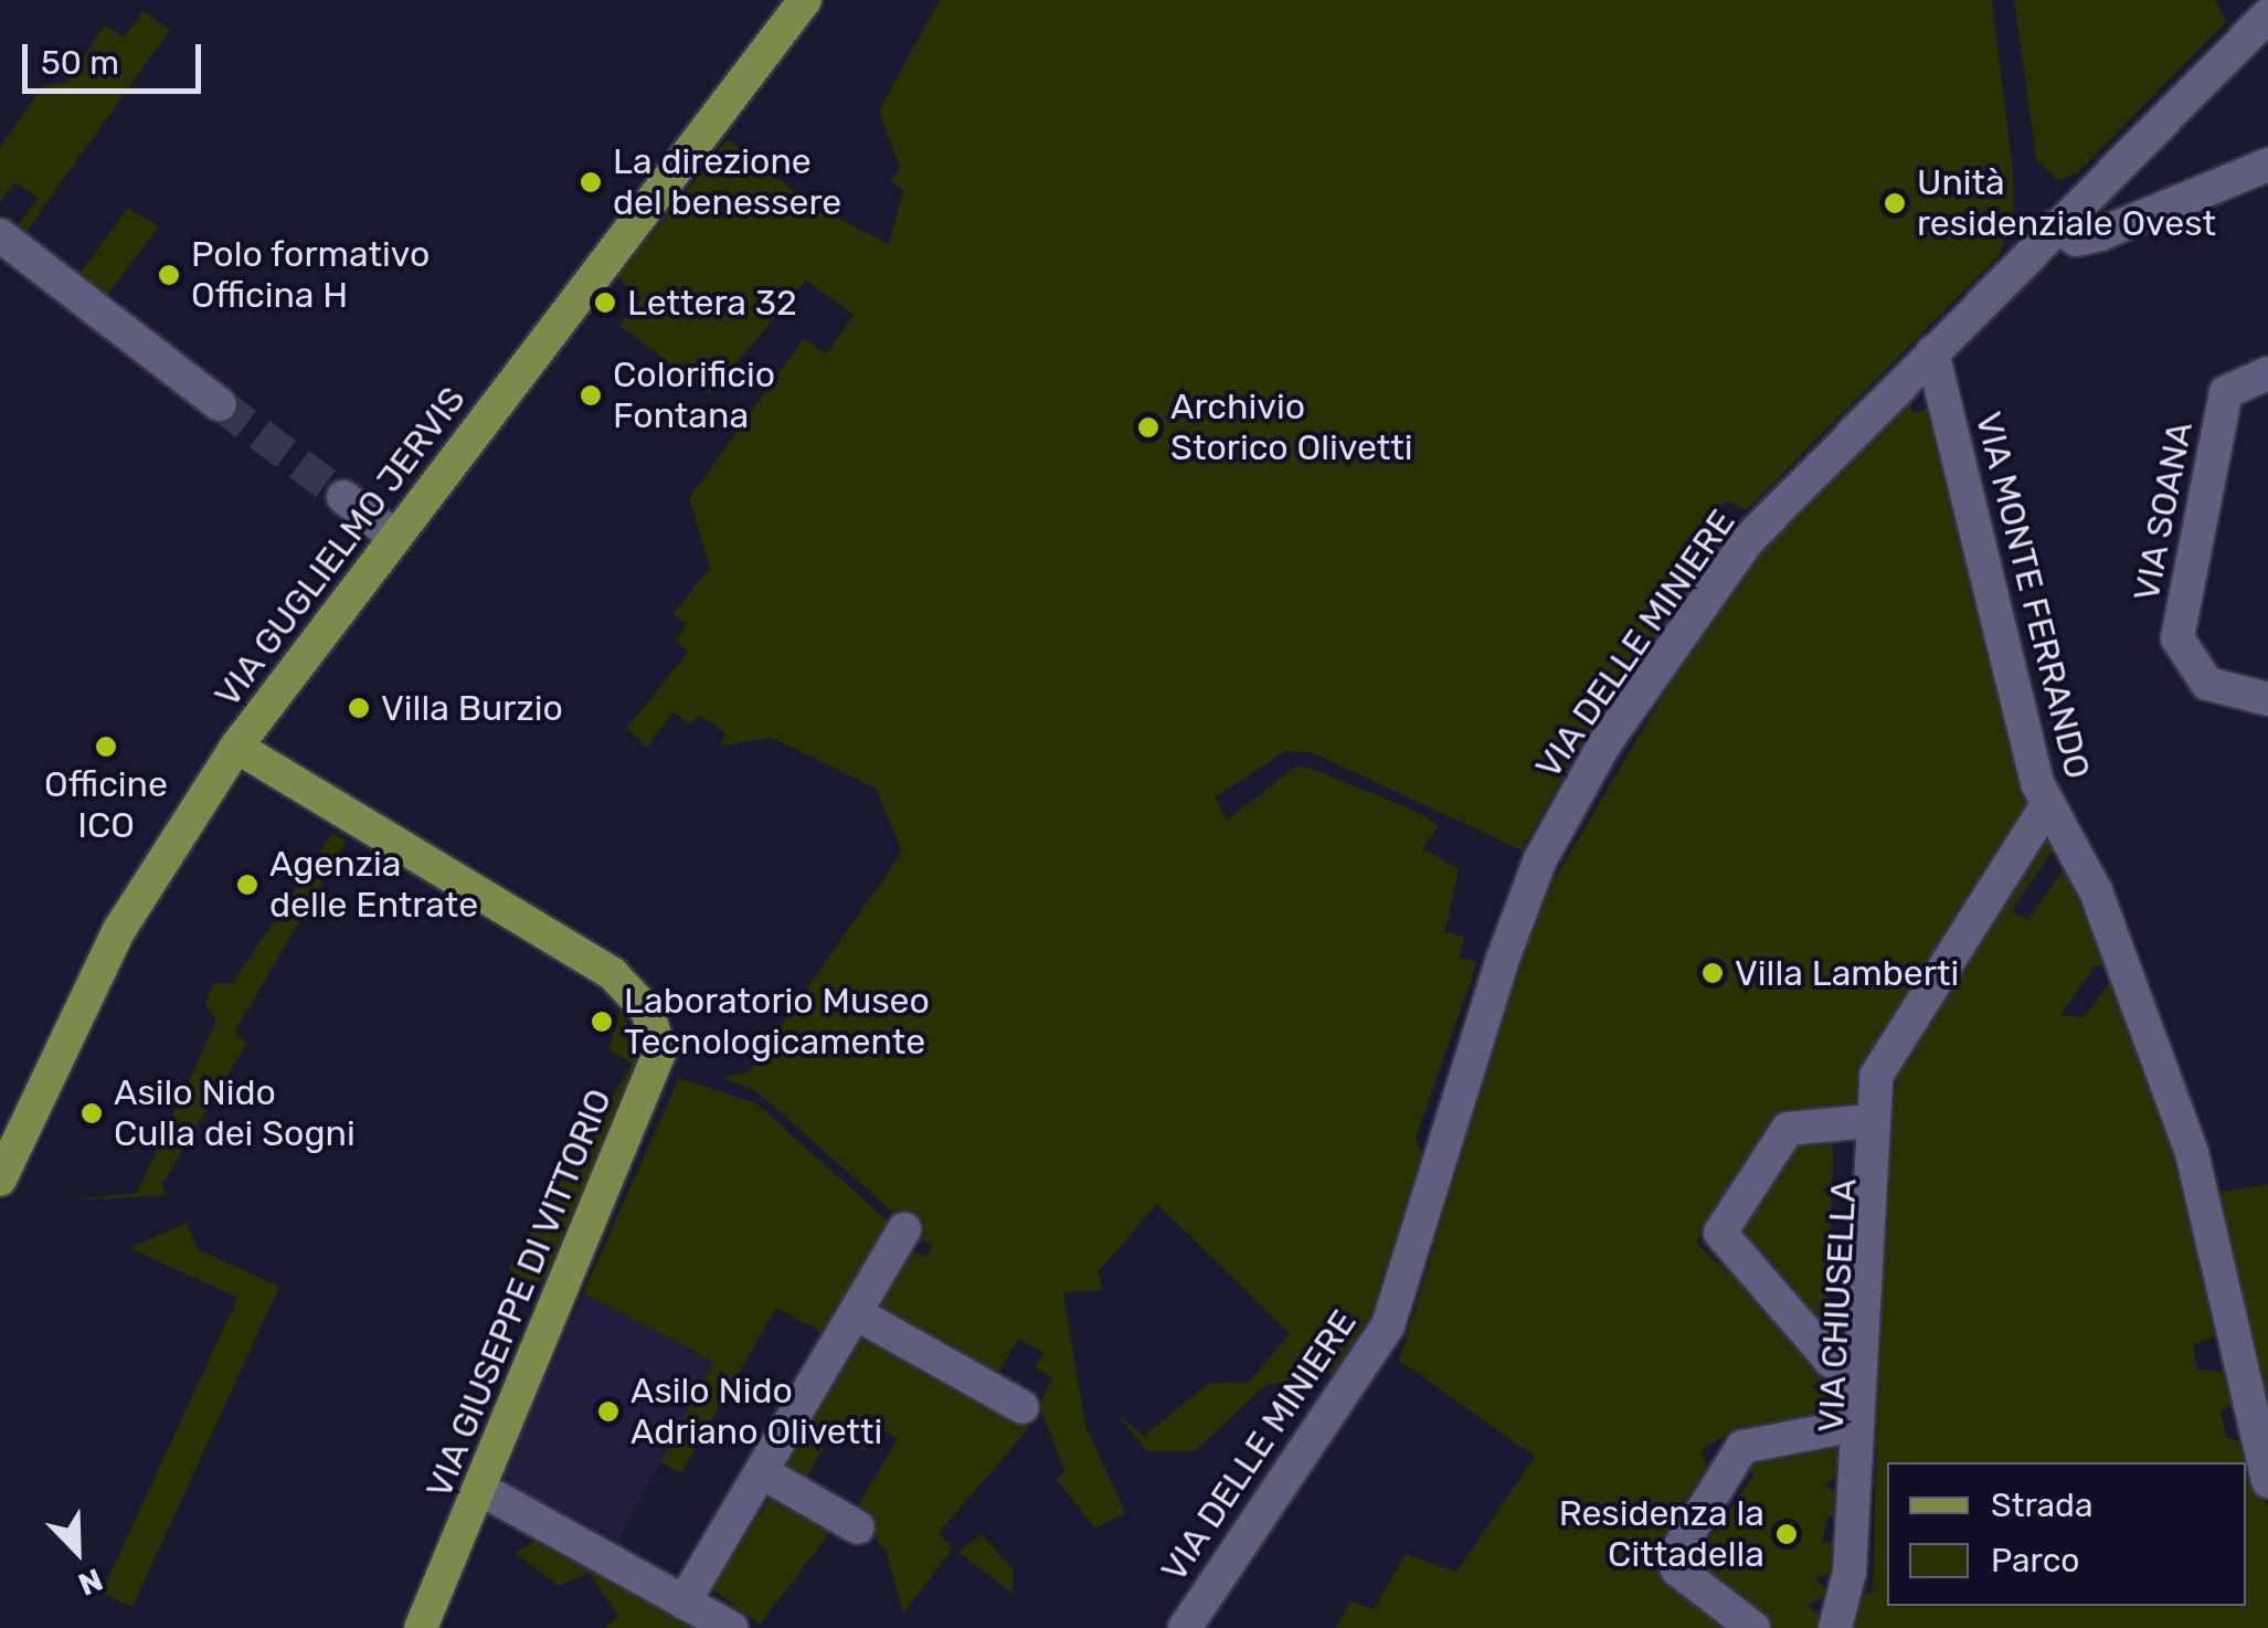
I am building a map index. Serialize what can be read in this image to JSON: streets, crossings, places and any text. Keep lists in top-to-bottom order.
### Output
{
  "streets": {
    "main road": ["VIA GUGLIELMO JERVIS", "VIA GIUSEPPE DI VITTORIO"],
    "street": [
      "VIA SOANA",
      "VIA MONTE FERRANDO",
      "VIA DELLE MINIERE",
      "VIA CHIUSELLA"
    ]
  },
  "crossings": [
    ["VIA GUGLIELMO JERVIS", "VIA GIUSEPPE DI VITTORIO"],
    ["VIA MONTE FERRANDO", "VIA DELLE MINIERE"],
    ["VIA MONTE FERRANDO", "VIA CHIUSELLA"]
  ],
  "places": [
    "La direzione del benessere",
    "Unità residenziale Ovest",
    "Polo formativo Officina H",
    "Lettera 32",
    "Colorificio Fontana",
    "Archivio Storico Olivetti",
    "Villa Burzio",
    "Officine ICO",
    "Agenzia delle Entrate",
    "Villa Lamberti",
    "Laboratorio Museo Tecnologicamente",
    "Asilo Nido Culla dei Sogni",
    "Asilo Nido Adriano Olivetti",
    "Residenza la Cittadella"
  ],
  "legend": ["Strada", "Parco"],
  "scale_bar": "50 m",
  "north": "bottom right"
}
